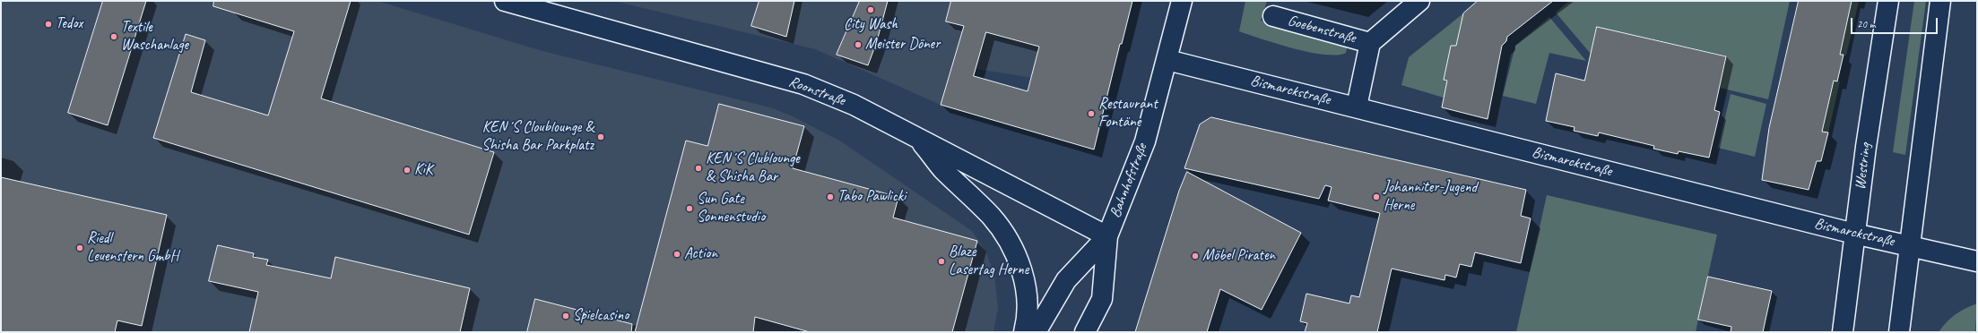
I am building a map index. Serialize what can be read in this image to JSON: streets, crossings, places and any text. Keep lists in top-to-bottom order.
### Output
{
  "streets": {
    "street": [
      "Goebenstraße",
      "Bismarckstraße",
      "Roonstraße",
      "Westring",
      "Bahnhofstraße"
    ]
  },
  "crossings": [
    ["Goebenstraße", "Bismarckstraße"],
    ["Bismarckstraße", "Westring"],
    ["Bismarckstraße", "Bahnhofstraße"],
    ["Roonstraße", "Bahnhofstraße"]
  ],
  "places": [
    "City Wash",
    "Tedox",
    "Textile Waschanlage",
    "Meister Döner",
    "Restaurant Fontäne",
    "KEN´S Cloublounge & Shisha Bar Parkplatz",
    "KEN´S Clublounge & Shisha Bar",
    "KiK",
    "Tabo Pawlicki",
    "Johanniter-Jugend Herne",
    "Sun Gate Sonnenstudio",
    "Riedl Leuenstern GmbH",
    "Action",
    "Möbel Piraten",
    "Blaze Lasertag Herne",
    "Spielcasino"
  ],
  "scale_bar": "20 m"
}
